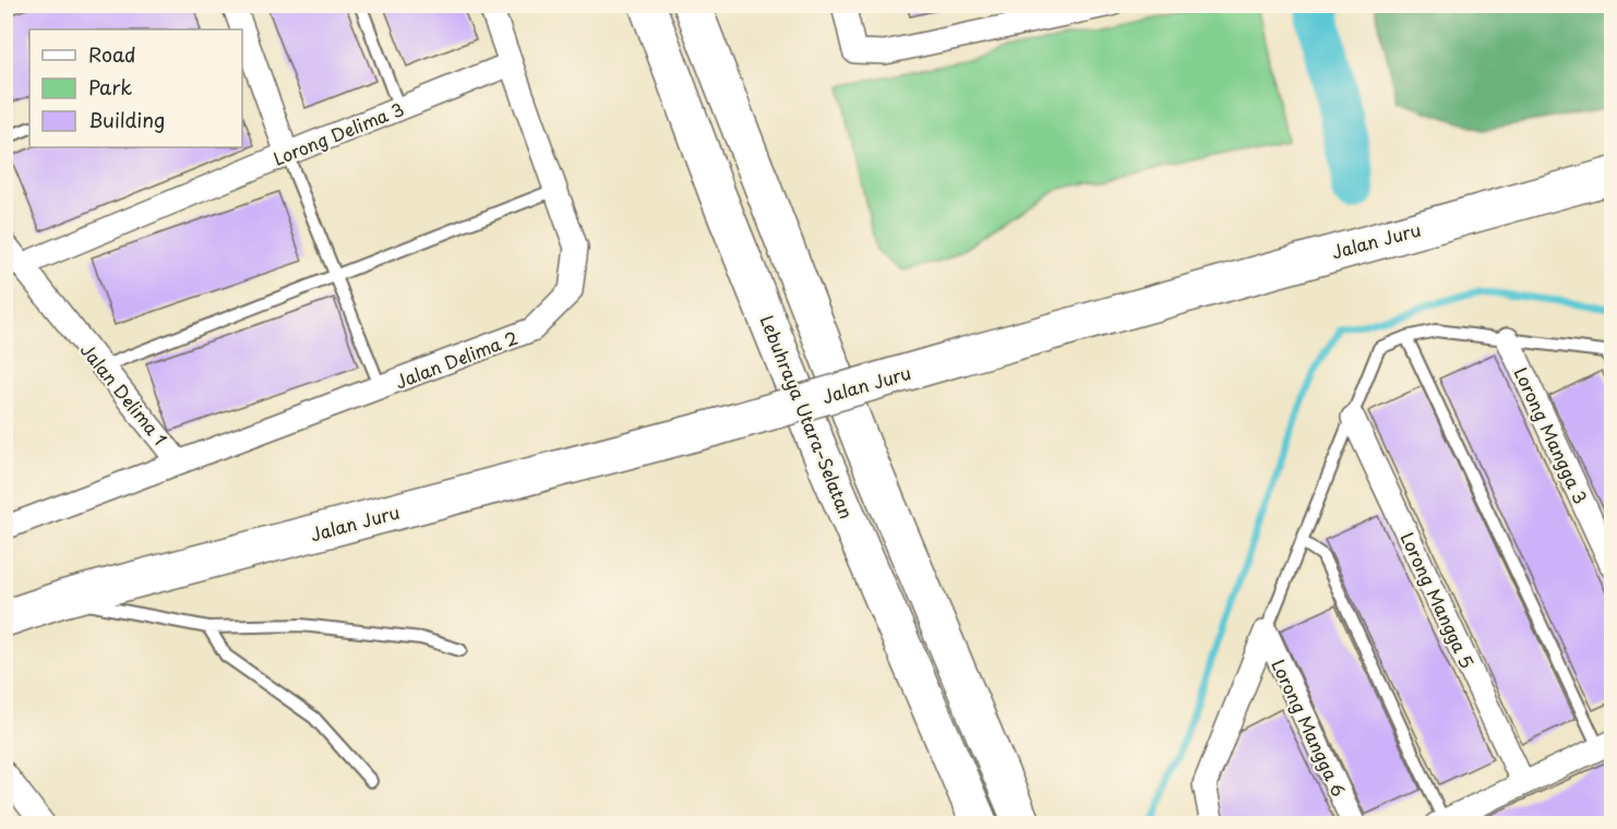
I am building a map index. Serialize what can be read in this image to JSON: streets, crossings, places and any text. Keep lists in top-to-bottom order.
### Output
{
  "streets": {
    "main road": ["Jalan Juru", "Lebuhraya Utara–Selatan"],
    "street": [
      "Lorong Delima 3",
      "Jalan Delima 2",
      "Jalan Delima 1",
      "Lorong Mangga 3",
      "Lorong Mangga 5",
      "Lorong Mangga 6"
    ]
  },
  "crossings": [
    ["Lorong Delima 3", "Jalan Delima 2"],
    ["Lorong Delima 3", "Jalan Delima 1"],
    ["Jalan Delima 2", "Jalan Delima 1"]
  ],
  "legend": ["Road", "Park", "Building"]
}
